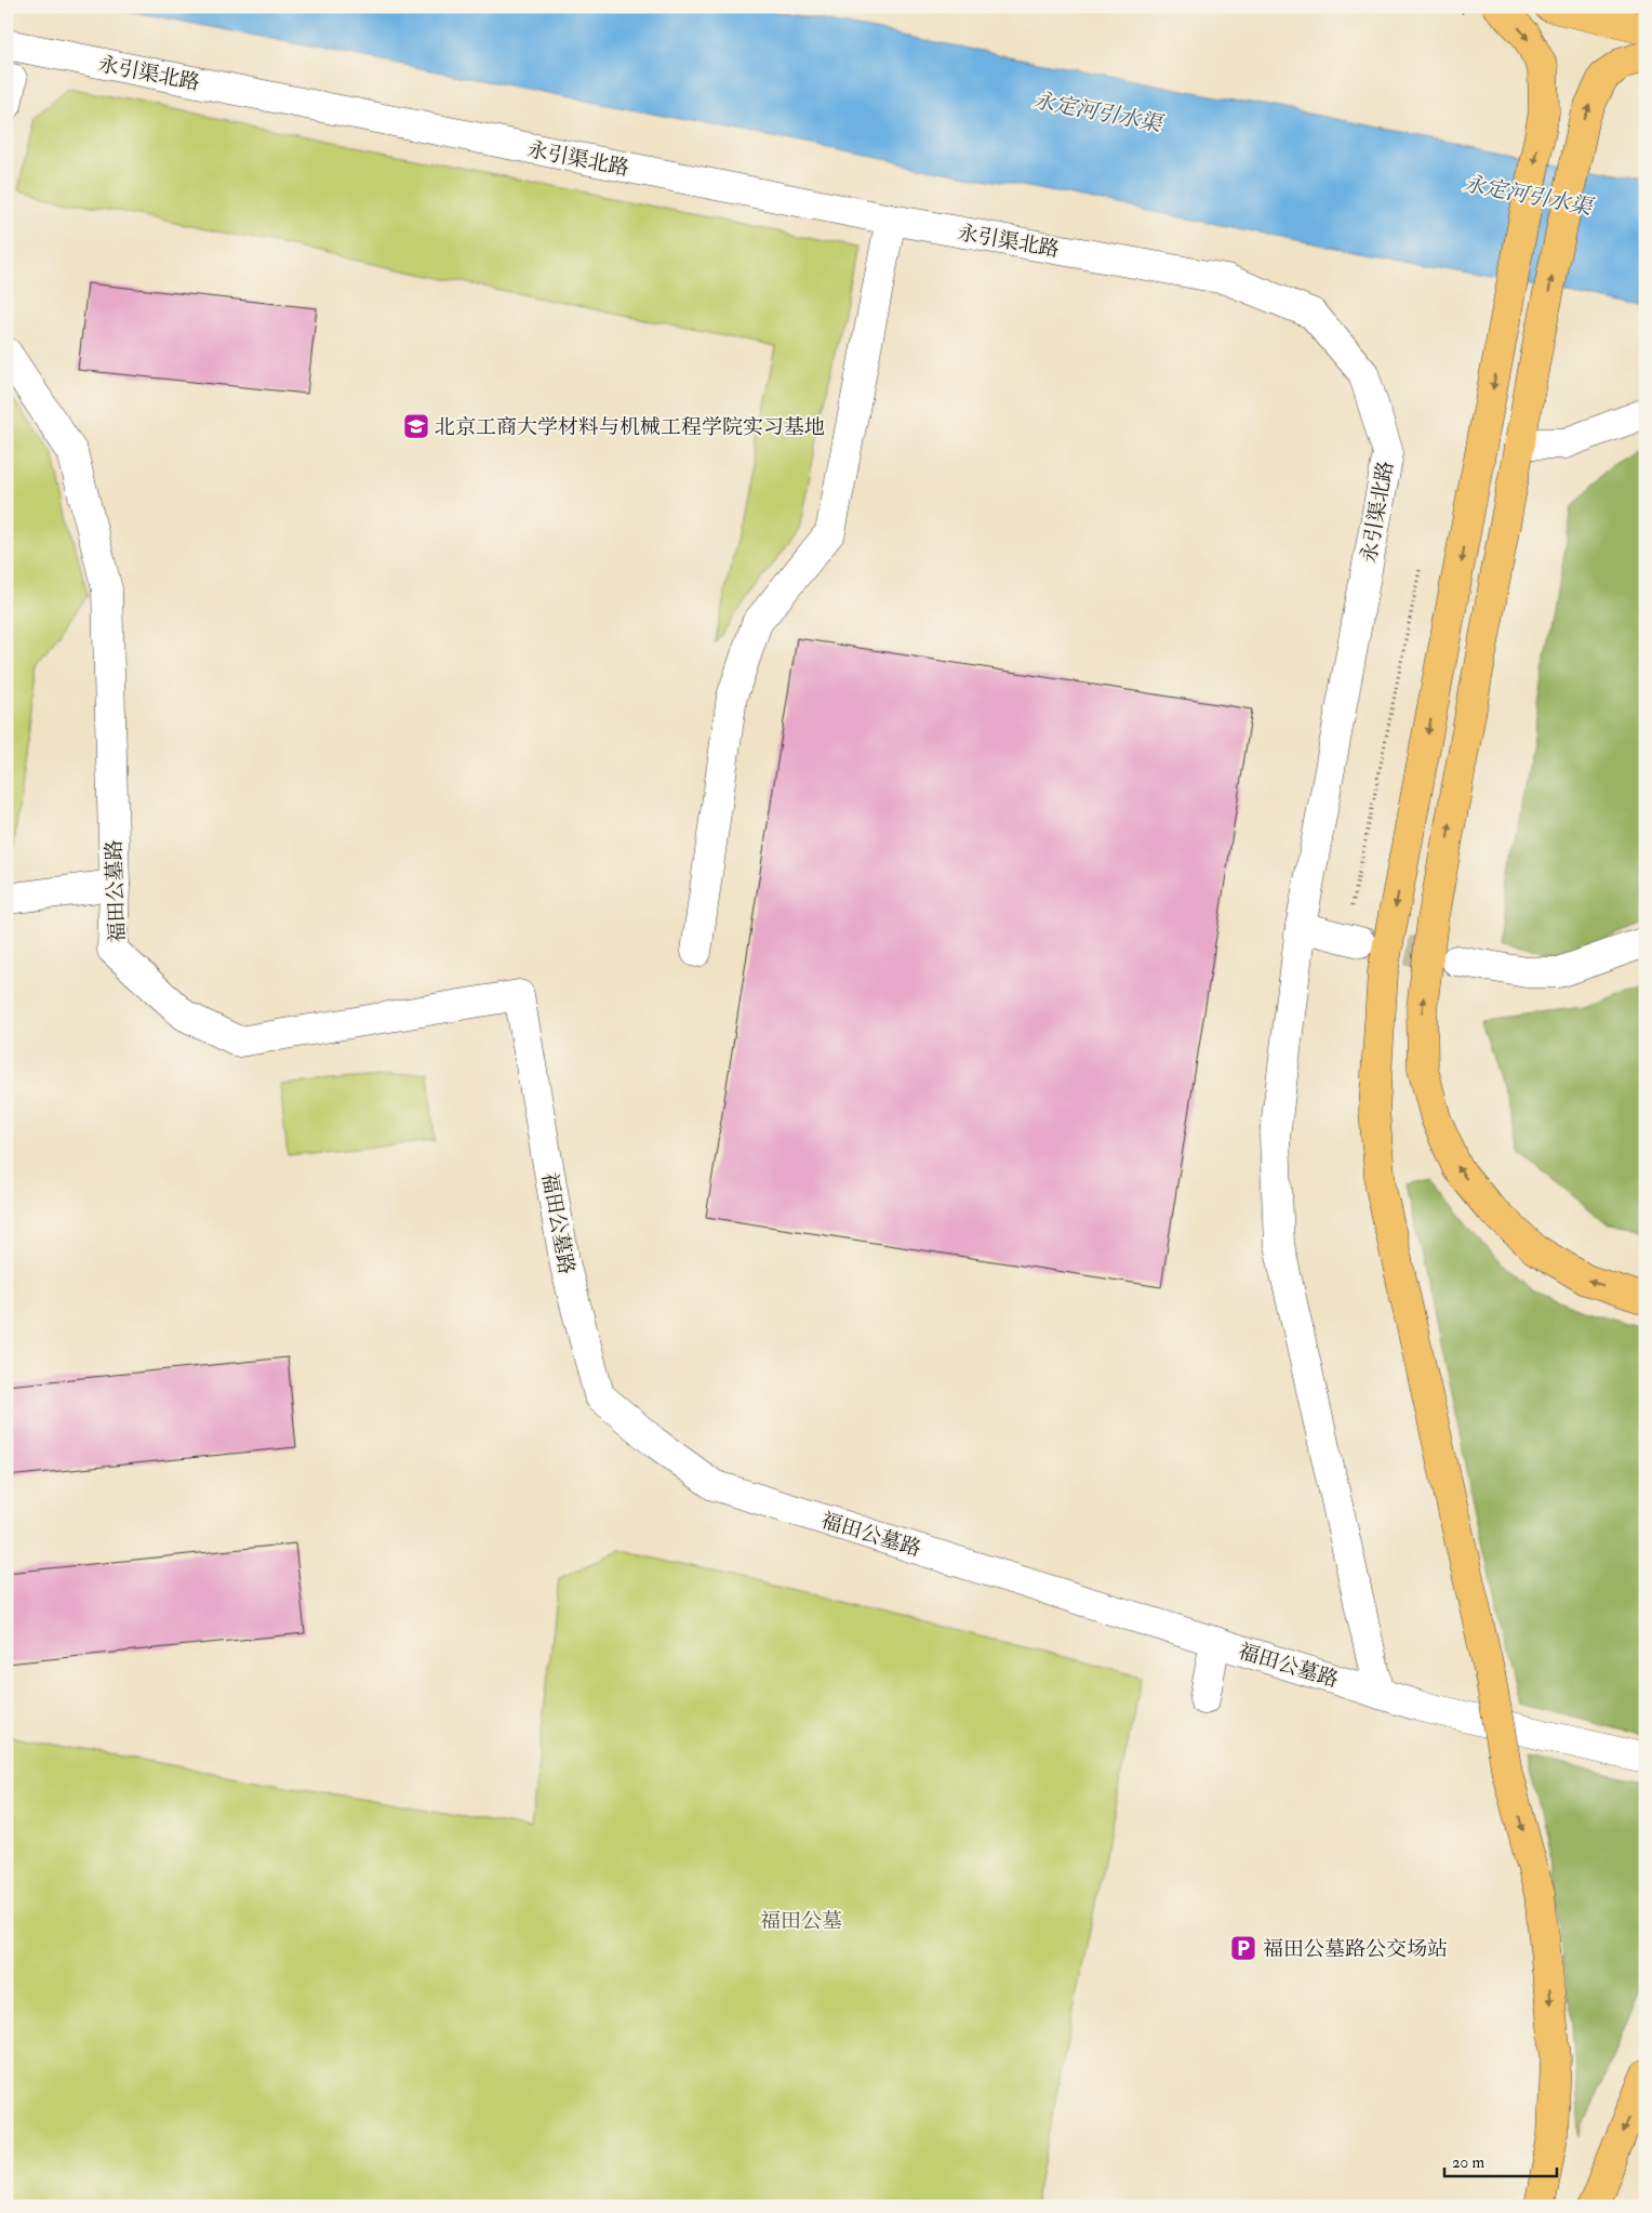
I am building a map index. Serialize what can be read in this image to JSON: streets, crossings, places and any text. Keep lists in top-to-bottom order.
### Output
{
  "streets": {
    "street": ["永引渠北路", "福田公墓路"]
  },
  "crossings": [
    ["永引渠北路", "福田公墓路"]
  ],
  "water": ["永定河引水渠"],
  "parks": ["福田公墓"],
  "places": {
    "school or university": ["北京工商大学材料与机械工程学院实习基地"],
    "parking": ["福田公墓路公交场站"]
  },
  "scale_bar": "20 m"
}
